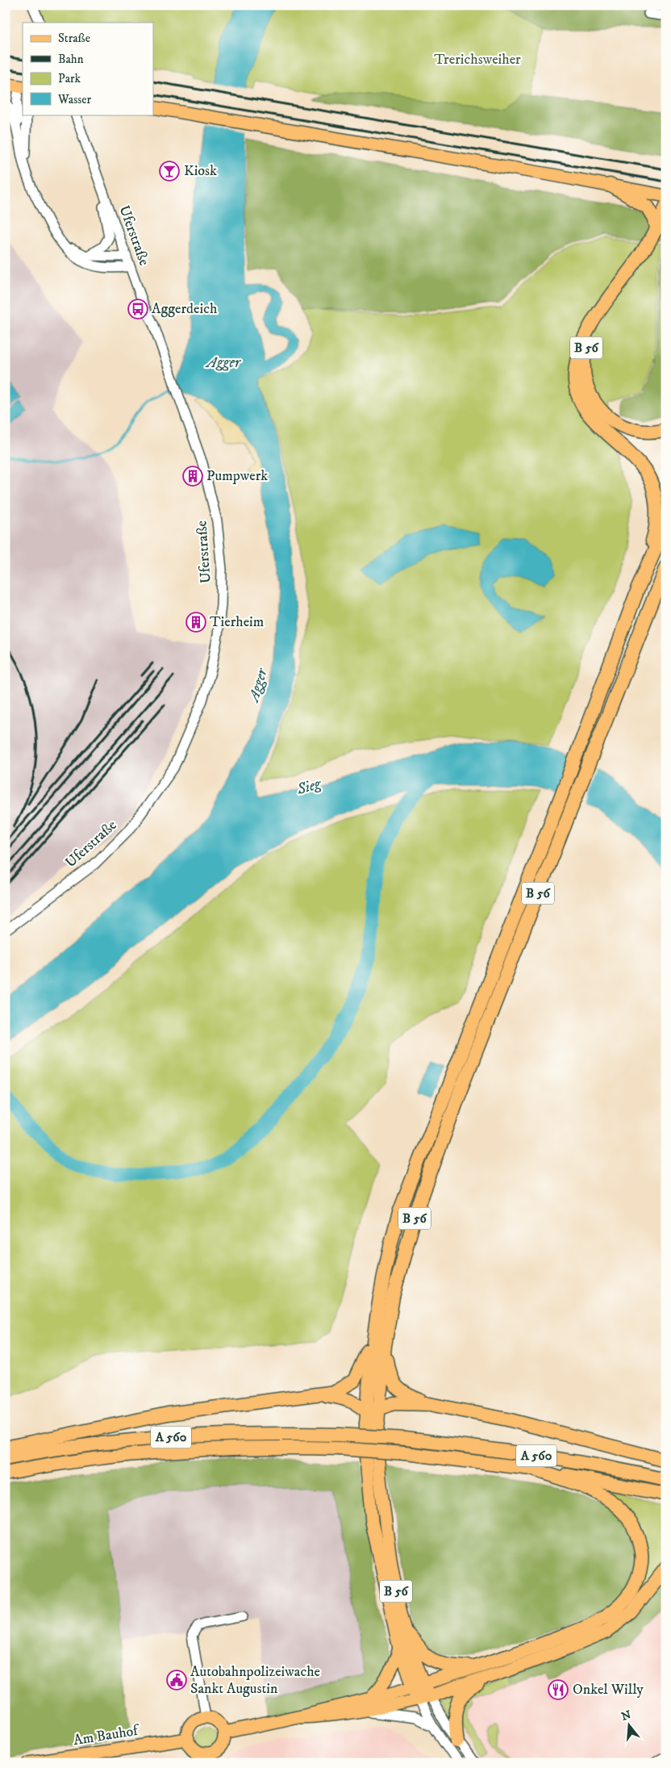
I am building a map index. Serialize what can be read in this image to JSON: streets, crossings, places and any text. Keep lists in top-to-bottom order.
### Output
{
  "streets": {
    "highway": ["B 56", "A 560"],
    "main road": ["Am Bauhof"],
    "street": ["Uferstraße"]
  },
  "water": ["Agger", "Sieg"],
  "parks": ["Trerichsweiher"],
  "places": {
    "bar": ["Kiosk"],
    "bus stop": ["Aggerdeich"],
    "building": ["Pumpwerk", "Tierheim"],
    "public building": ["Autobahnpolizeiwache Sankt Augustin"],
    "restaurant": ["Onkel Willy"]
  },
  "legend": [
    "Straße",
    "Bahn",
    "Park",
    "Wasser"
  ],
  "north": "top"
}
